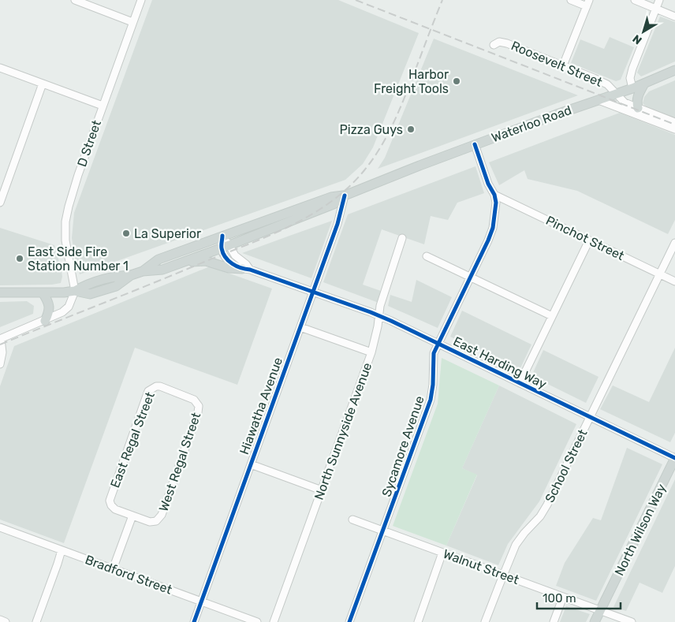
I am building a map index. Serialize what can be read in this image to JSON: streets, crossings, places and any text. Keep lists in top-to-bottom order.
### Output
{
  "streets": {
    "main road": ["Waterloo Road", "North Wilson Way"],
    "street": [
      "Roosevelt Street",
      "D Street",
      "Pinchot Street",
      "East Harding Way",
      "Hiawatha Avenue",
      "North Sunnyside Avenue",
      "East Regal Street",
      "Sycamore Avenue",
      "West Regal Street",
      "School Street",
      "Walnut Street",
      "Bradford Street"
    ]
  },
  "crossings": [
    ["Roosevelt Street", "Waterloo Road"],
    ["Waterloo Road", "D Street"],
    ["Waterloo Road", "East Harding Way"],
    ["Waterloo Road", "Hiawatha Avenue"],
    ["Waterloo Road", "Sycamore Avenue"],
    ["Pinchot Street", "Sycamore Avenue"],
    ["Pinchot Street", "School Street"],
    ["East Harding Way", "Hiawatha Avenue"],
    ["East Harding Way", "North Sunnyside Avenue"],
    ["East Harding Way", "Sycamore Avenue"],
    ["East Harding Way", "School Street"],
    ["East Harding Way", "North Wilson Way"],
    ["Hiawatha Avenue", "Bradford Street"],
    ["East Regal Street", "West Regal Street"],
    ["Sycamore Avenue", "Walnut Street"],
    ["School Street", "Walnut Street"],
    ["North Wilson Way", "Walnut Street"]
  ],
  "places": [
    "Harbor Freight Tools",
    "Pizza Guys",
    "La Superior",
    "East Side Fire Station Number 1"
  ],
  "scale_bar": "100 m",
  "north": "bottom left"
}
